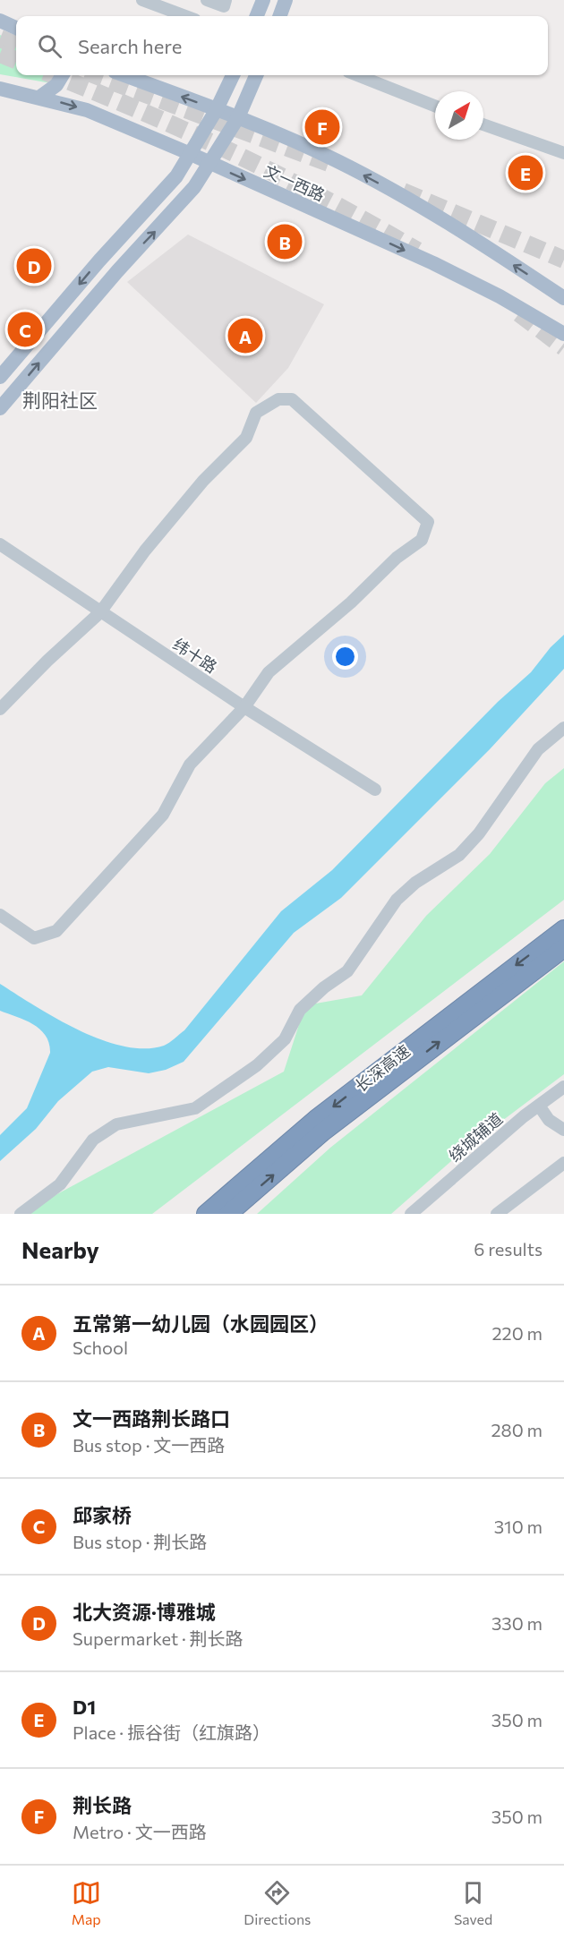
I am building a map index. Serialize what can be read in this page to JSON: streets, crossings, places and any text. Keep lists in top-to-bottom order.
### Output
{
  "streets": {
    "highway": ["长深高速"],
    "main road": ["文一西路"],
    "street": ["纬十路", "绕城辅道"]
  },
  "districts": ["荆阳社区"],
  "north": "top right",
  "page": {
    "search": "Search here",
    "pins": [
      "F",
      "E",
      "B",
      "D",
      "C",
      "A"
    ],
    "heading": ["Nearby", "6 results"],
    "list": [
      {
        "mark": "A",
        "name": "五常第一幼儿园（水园园区）",
        "note": "School",
        "value": "220 m"
      },
      {
        "mark": "B",
        "name": "文一西路荆长路口",
        "note": "Bus stop · 文一西路",
        "value": "280 m"
      },
      {
        "mark": "C",
        "name": "邱家桥",
        "note": "Bus stop · 荆长路",
        "value": "310 m"
      },
      {
        "mark": "D",
        "name": "北大资源·博雅城",
        "note": "Supermarket · 荆长路",
        "value": "330 m"
      },
      {
        "mark": "E",
        "name": "D1",
        "note": "Place · 振谷街（红旗路）",
        "value": "350 m"
      },
      {
        "mark": "F",
        "name": "荆长路",
        "note": "Metro · 文一西路",
        "value": "350 m"
      }
    ],
    "nav": ["Map", "Directions", "Saved"]
  }
}
